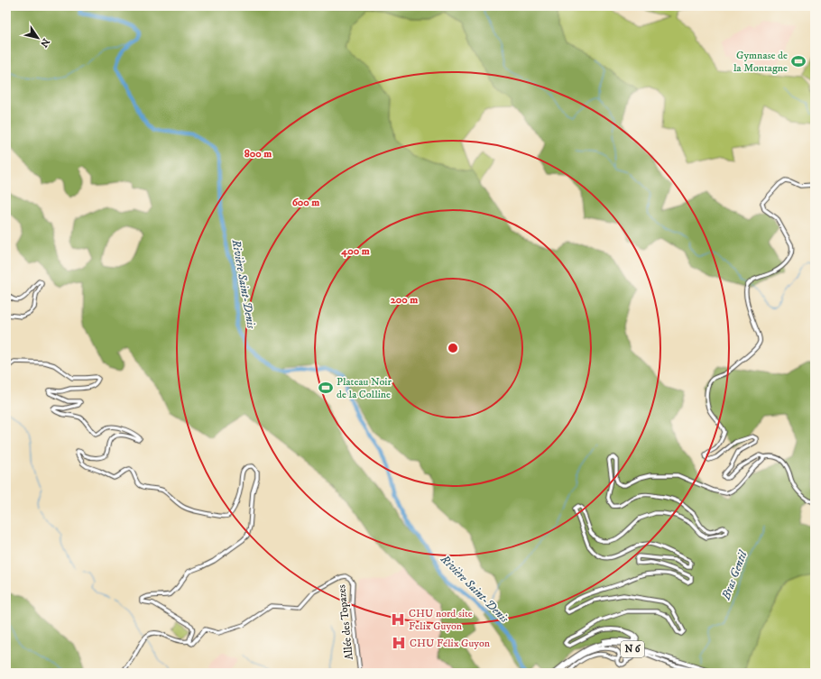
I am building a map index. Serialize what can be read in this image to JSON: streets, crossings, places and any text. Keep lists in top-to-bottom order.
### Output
{
  "streets": {
    "main road": ["Allée des Topazes", "N 6"]
  },
  "water": ["Rivière Saint-Denis", "Bras Gentil"],
  "places": {
    "sports": ["Gymnase de la Montagne", "Plateau Noir de la Colline"],
    "hospital": ["CHU nord site Felix Guyon", "CHU Félix Guyon"]
  },
  "north": "bottom right",
  "rings": [
    "800 m",
    "600 m",
    "400 m",
    "200 m"
  ]
}
